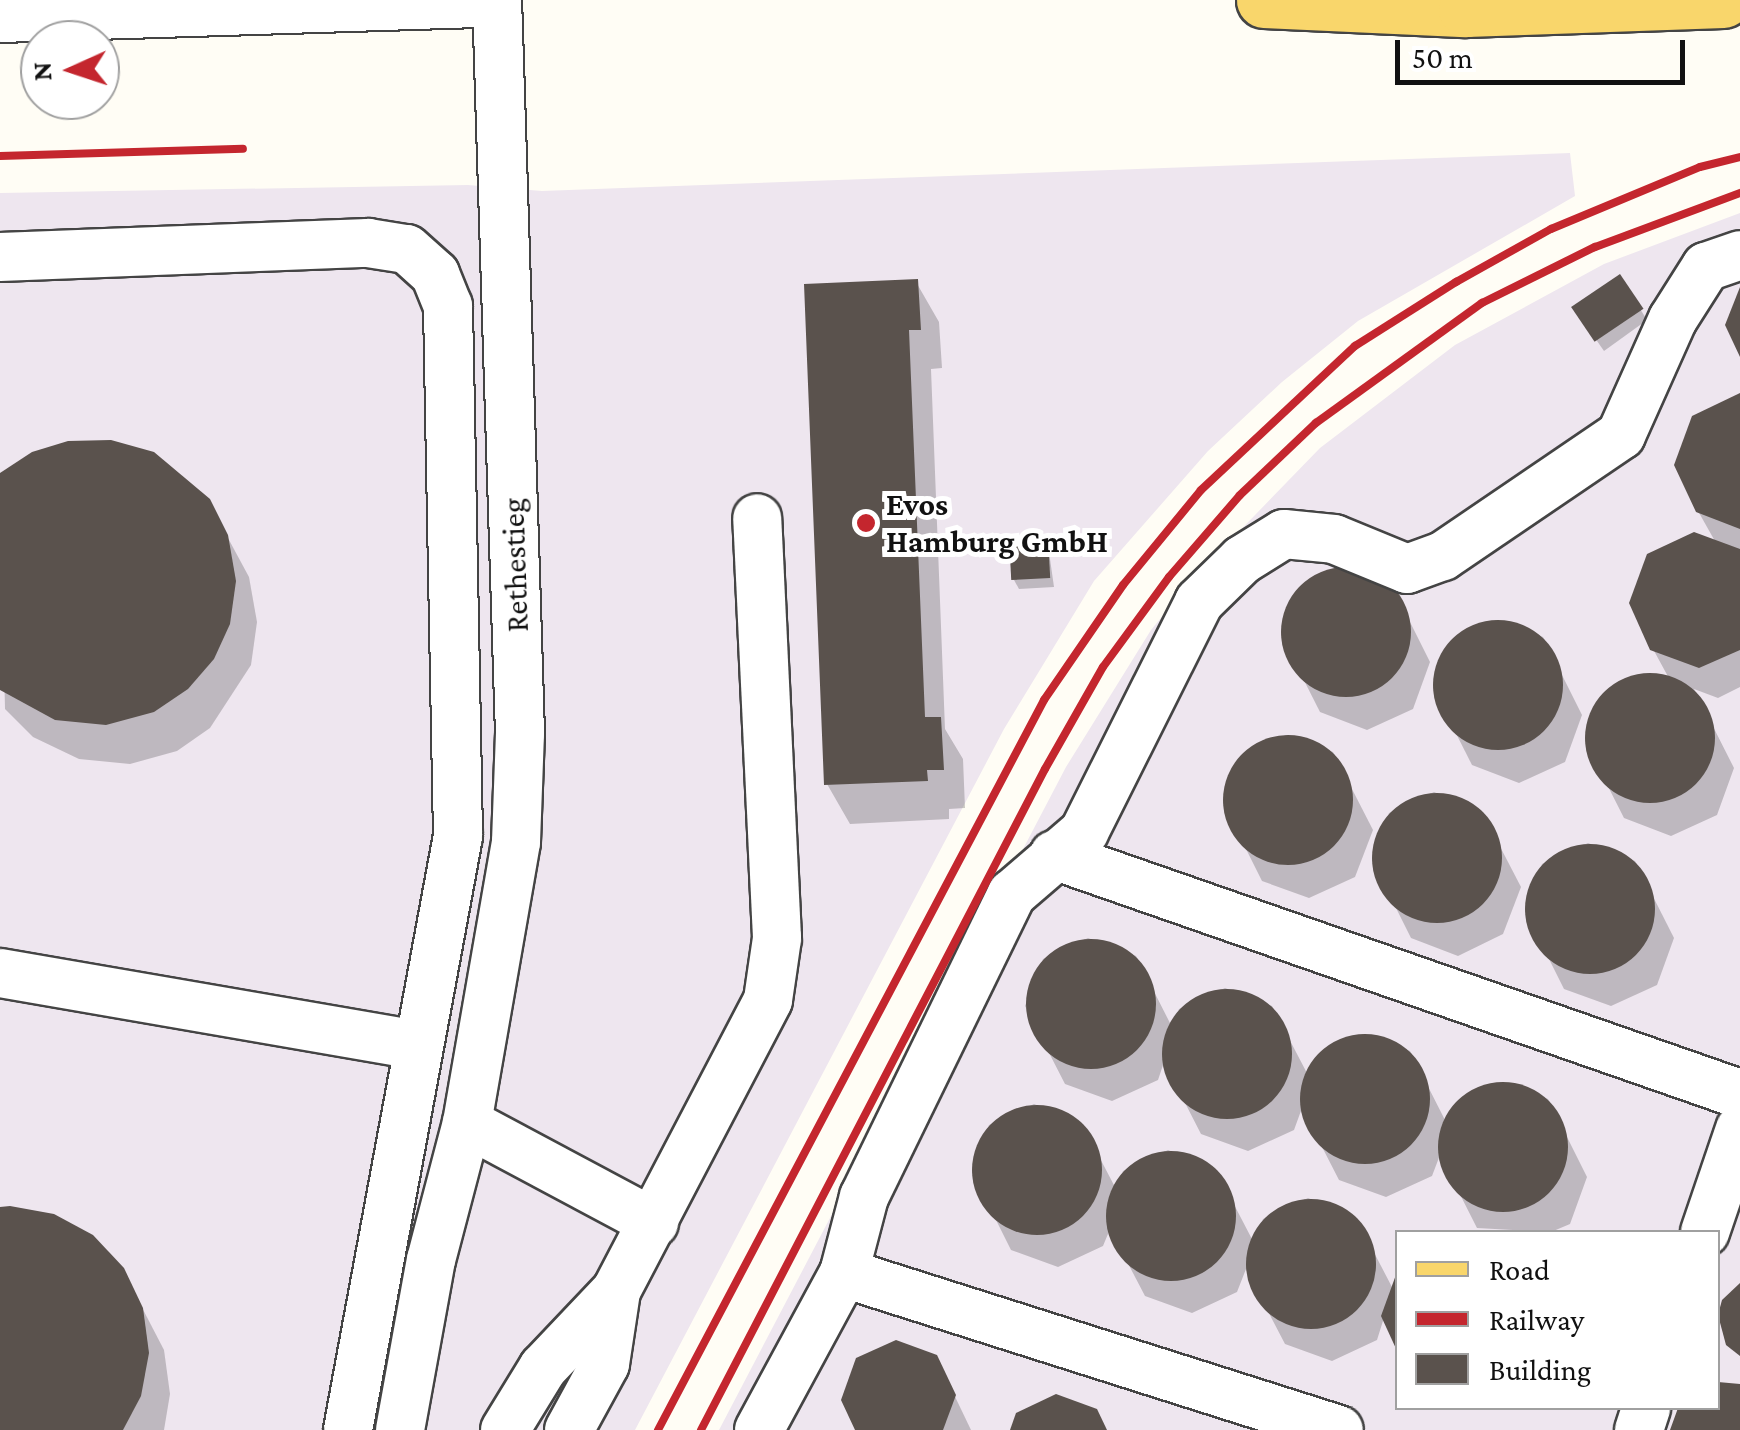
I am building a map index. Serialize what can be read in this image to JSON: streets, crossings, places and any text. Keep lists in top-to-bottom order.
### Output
{
  "streets": {
    "street": ["Rethestieg"]
  },
  "places": ["Evos Hamburg GmbH"],
  "legend": ["Road", "Railway", "Building"],
  "scale_bar": "50 m",
  "north": "left"
}
